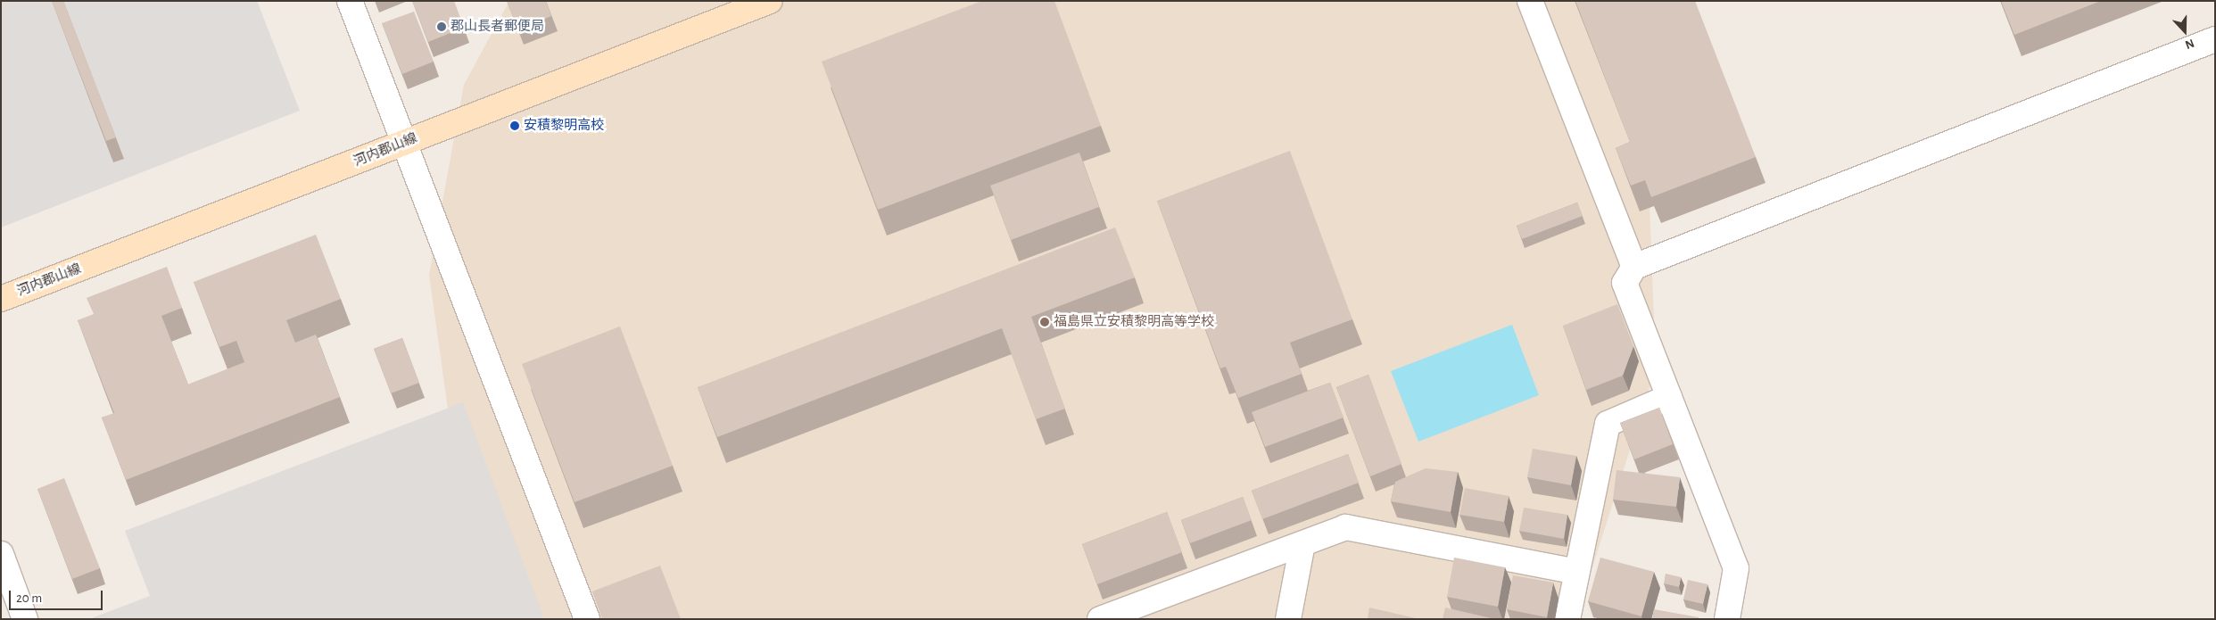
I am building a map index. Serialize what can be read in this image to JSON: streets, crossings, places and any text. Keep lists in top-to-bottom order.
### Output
{
  "streets": {
    "main road": ["河内郡山線"]
  },
  "places": ["郡山長者郵便局", "安積黎明高校", "福島県立安積黎明高等学校"],
  "scale_bar": "20 m",
  "north": "bottom"
}
